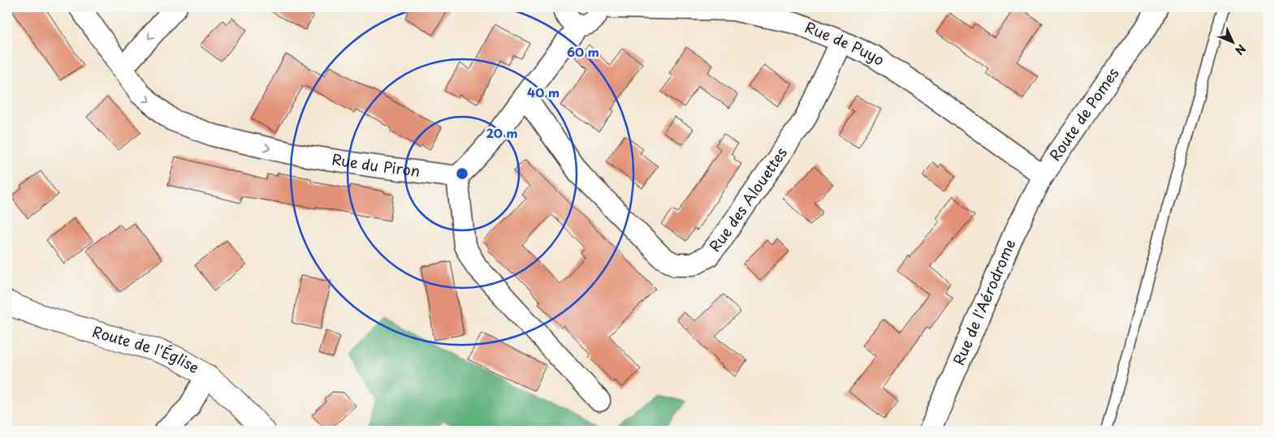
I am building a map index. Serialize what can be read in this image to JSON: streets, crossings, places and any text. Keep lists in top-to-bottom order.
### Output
{
  "streets": {
    "street": [
      "Rue de Puyo",
      "Route de Pomes",
      "Rue du Piron",
      "Rue des Alouettes",
      "Rue de l'Aérodrome",
      "Route de l'Église"
    ]
  },
  "crossings": [
    ["Rue de Puyo", "Route de Pomes"],
    ["Rue de Puyo", "Rue des Alouettes"],
    ["Rue de Puyo", "Rue de l'Aérodrome"],
    ["Route de Pomes", "Rue de l'Aérodrome"]
  ],
  "one_way": ["Rue du Piron"],
  "north": "bottom right",
  "rings": ["60 m", "40 m", "20 m"]
}
